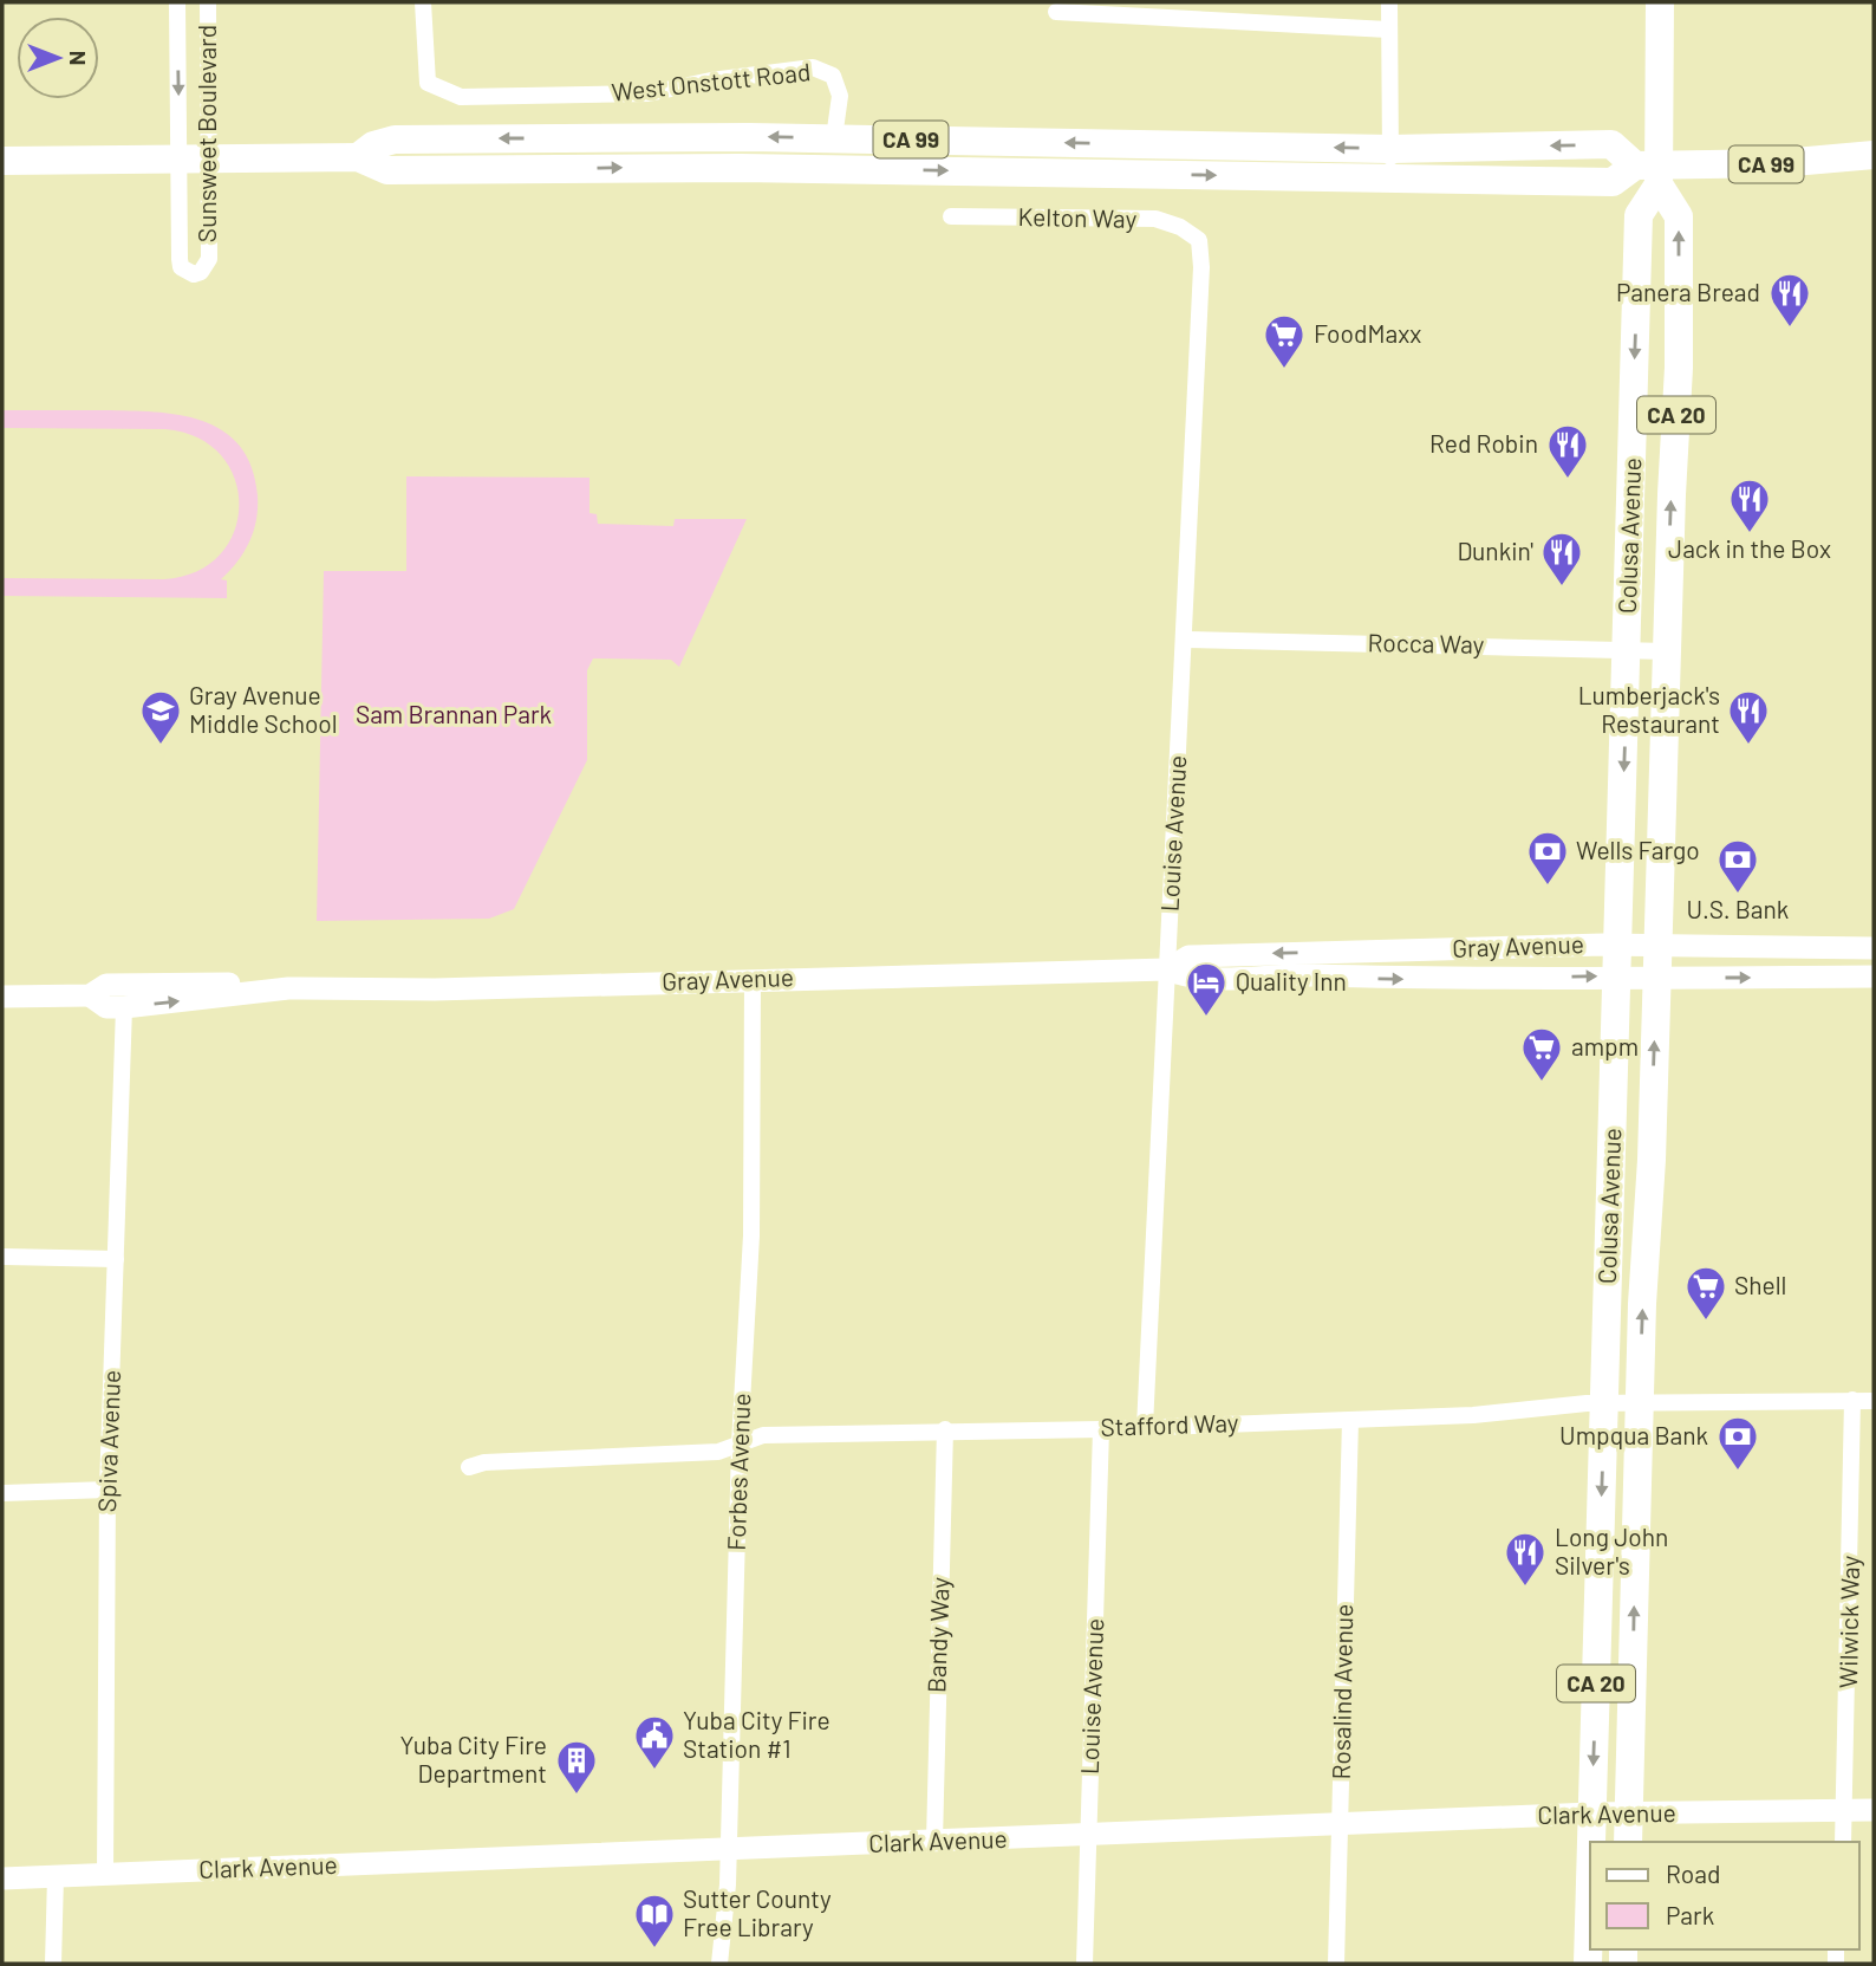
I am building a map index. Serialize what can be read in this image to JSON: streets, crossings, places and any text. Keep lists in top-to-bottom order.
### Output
{
  "streets": {
    "highway": ["CA 99", "CA 20", "Colusa Avenue"],
    "main road": ["Gray Avenue", "Clark Avenue"],
    "street": [
      "West Onstott Road",
      "Sunsweet Boulevard",
      "Kelton Way",
      "Rocca Way",
      "Louise Avenue",
      "Stafford Way",
      "Spiva Avenue",
      "Forbes Avenue",
      "Wilwick Way",
      "Bandy Way",
      "Rosalind Avenue"
    ]
  },
  "crossings": [
    ["West Onstott Road", "CA 99"],
    ["Sunsweet Boulevard", "CA 99"],
    ["CA 99", "CA 20"],
    ["CA 99", "Colusa Avenue"],
    ["Kelton Way", "Louise Avenue"],
    ["CA 20", "Colusa Avenue"],
    ["Colusa Avenue", "Rocca Way"],
    ["Colusa Avenue", "Gray Avenue"],
    ["Colusa Avenue", "Stafford Way"],
    ["Colusa Avenue", "Clark Avenue"],
    ["Rocca Way", "Louise Avenue"],
    ["Louise Avenue", "Gray Avenue"],
    ["Louise Avenue", "Stafford Way"],
    ["Louise Avenue", "Clark Avenue"],
    ["Gray Avenue", "Spiva Avenue"],
    ["Gray Avenue", "Forbes Avenue"],
    ["Stafford Way", "Forbes Avenue"],
    ["Stafford Way", "Wilwick Way"],
    ["Stafford Way", "Bandy Way"],
    ["Stafford Way", "Rosalind Avenue"],
    ["Spiva Avenue", "Clark Avenue"],
    ["Forbes Avenue", "Clark Avenue"],
    ["Wilwick Way", "Clark Avenue"],
    ["Bandy Way", "Clark Avenue"],
    ["Rosalind Avenue", "Clark Avenue"]
  ],
  "parks": ["Sam Brannan Park"],
  "places": {
    "restaurant": [
      "Panera Bread",
      "Red Robin",
      "Jack in the Box",
      "Dunkin'",
      "Lumberjack's Restaurant",
      "Long John Silver's"
    ],
    "supermarket": ["FoodMaxx", "ampm", "Shell"],
    "school or university": ["Gray Avenue Middle School"],
    "bank": ["Wells Fargo", "U.S. Bank", "Umpqua Bank"],
    "hotel": ["Quality Inn"],
    "public building": ["Yuba City Fire Station #1"],
    "building": ["Yuba City Fire Department"],
    "library": ["Sutter County Free Library"]
  },
  "legend": ["Road", "Park"],
  "north": "right"
}
